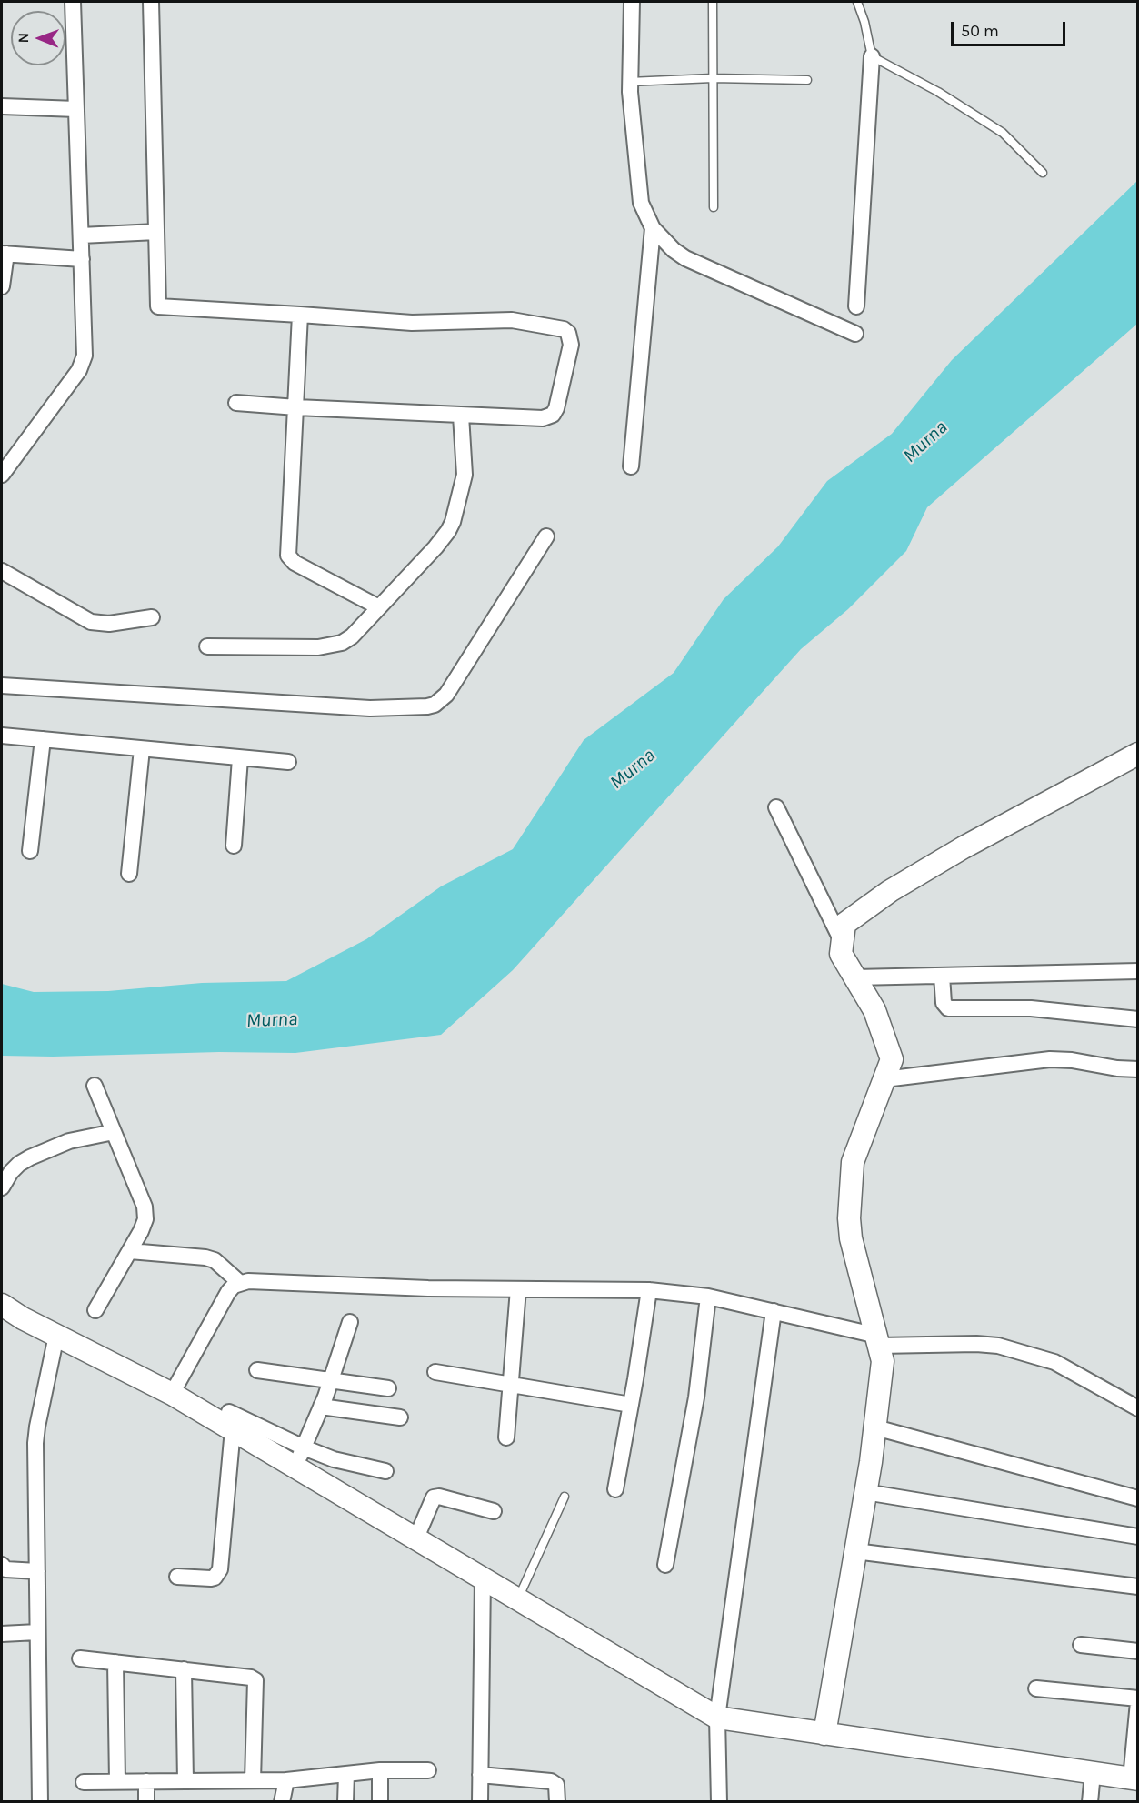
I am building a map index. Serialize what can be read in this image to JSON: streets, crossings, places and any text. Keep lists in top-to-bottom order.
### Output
{
  "water": ["Murna"],
  "scale_bar": "50 m",
  "north": "left"
}
